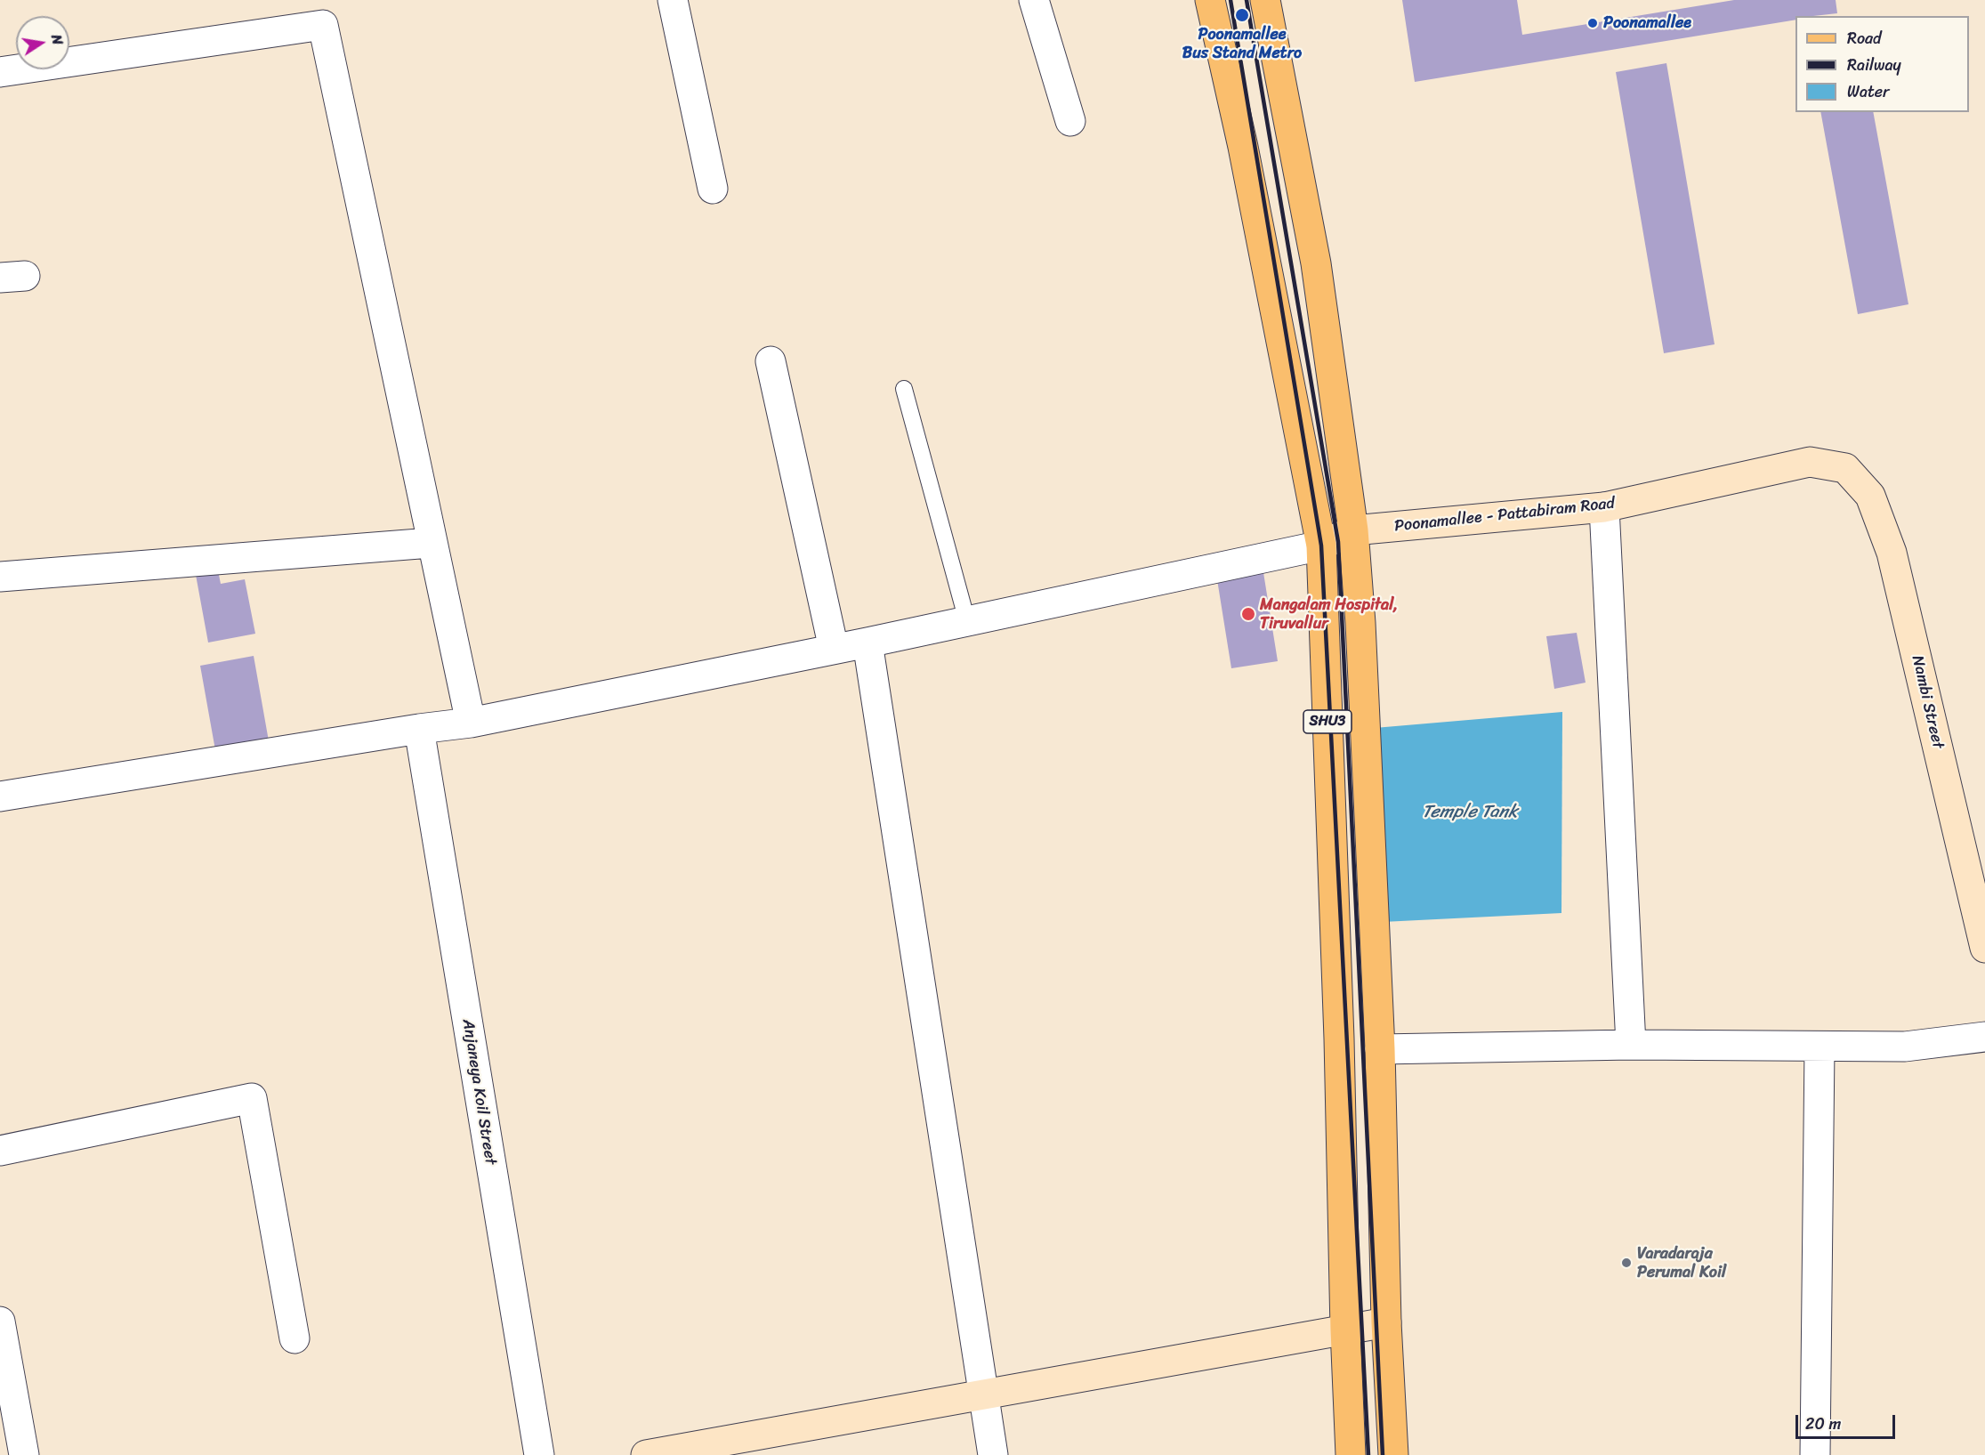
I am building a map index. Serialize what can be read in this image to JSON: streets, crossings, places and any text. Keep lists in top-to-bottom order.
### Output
{
  "streets": {
    "main road": ["SHU3"],
    "street": ["Poonamallee - Pattabiram Road", "Nambi Street", "Anjaneya Koil Street"]
  },
  "crossings": [
    ["Poonamallee - Pattabiram Road", "Nambi Street"],
    ["Poonamallee - Pattabiram Road", "SHU3"]
  ],
  "water": ["Temple Tank"],
  "places": [
    "Poonamallee Bus Stand Metro",
    "Poonamallee",
    "Mangalam Hospital, Tiruvallur",
    "Varadaraja Perumal Koil"
  ],
  "legend": ["Road", "Railway", "Water"],
  "scale_bar": "20 m",
  "north": "right"
}
